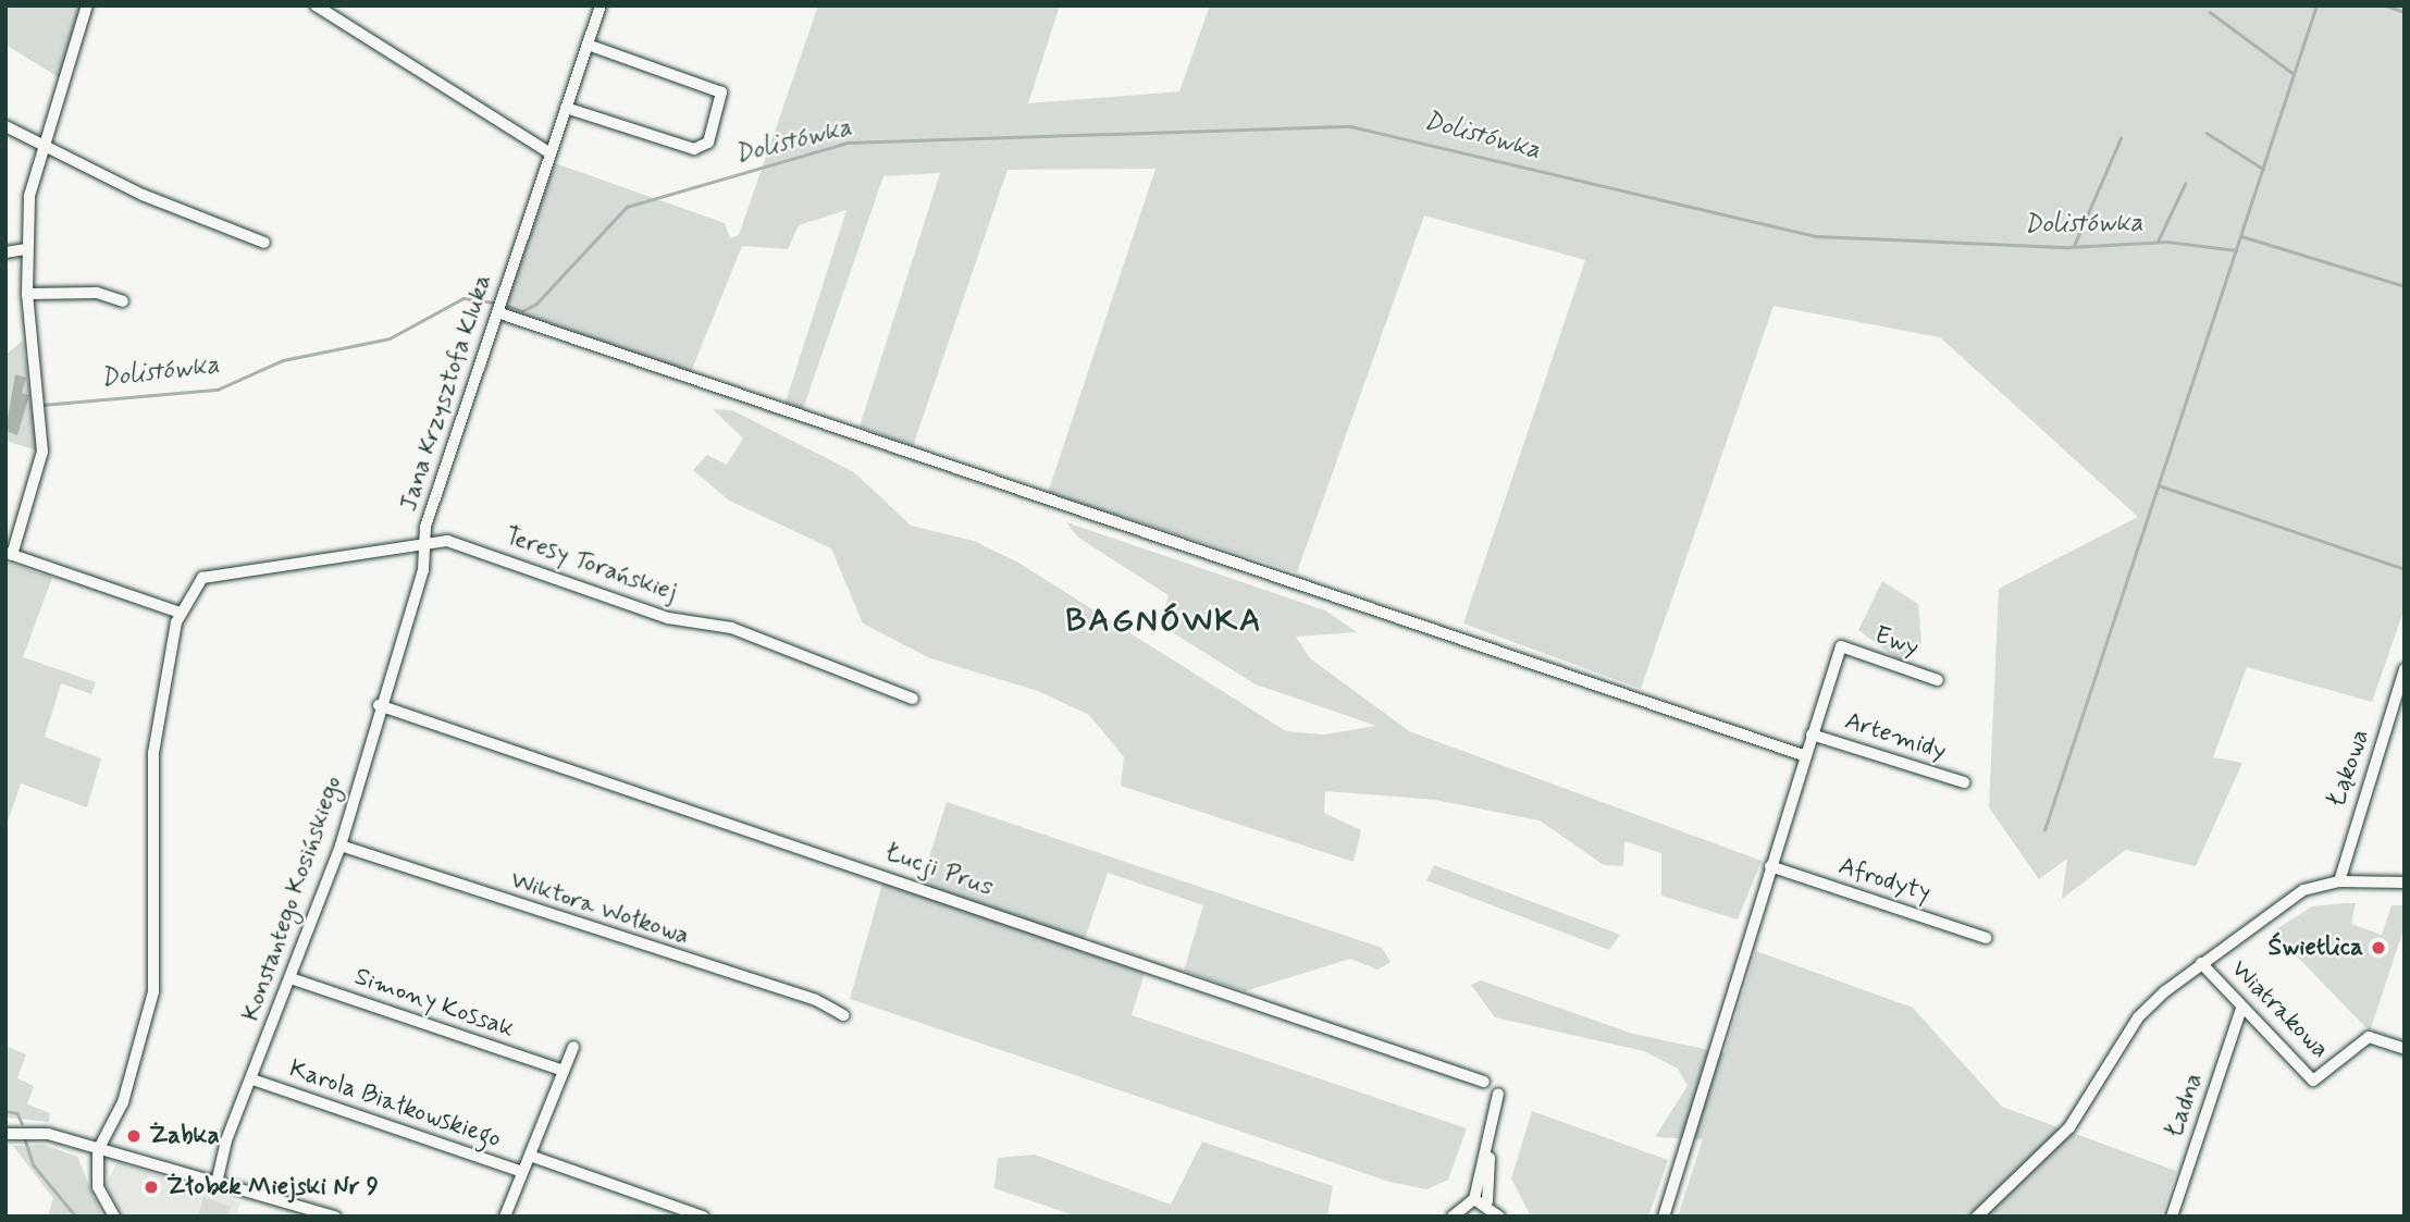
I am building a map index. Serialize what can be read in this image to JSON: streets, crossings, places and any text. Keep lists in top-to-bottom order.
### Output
{
  "streets": {
    "street": [
      "Jana Krzysztofa Kluka",
      "Teresy Torańskiej",
      "Ewy",
      "Artemidy",
      "Łąkowa",
      "Łucji Prus",
      "Afrodyty",
      "Konstantego Kosińskiego",
      "Wiktora Wołkowa",
      "Simony Kossak",
      "Wiatrakowa",
      "Karola Białkowskiego",
      "Ładna"
    ]
  },
  "crossings": [
    ["Jana Krzysztofa Kluka", "Teresy Torańskiej"],
    ["Jana Krzysztofa Kluka", "Konstantego Kosińskiego"],
    ["Teresy Torańskiej", "Konstantego Kosińskiego"],
    ["Ewy", "Artemidy"],
    ["Łucji Prus", "Konstantego Kosińskiego"],
    ["Konstantego Kosińskiego", "Wiktora Wołkowa"],
    ["Konstantego Kosińskiego", "Simony Kossak"],
    ["Konstantego Kosińskiego", "Karola Białkowskiego"],
    ["Wiatrakowa", "Ładna"]
  ],
  "districts": ["BAGNÓWKA"],
  "water": ["Dolistówka"],
  "places": ["Świetlica", "Żabka", "Żłobek Miejski Nr 9"]
}
